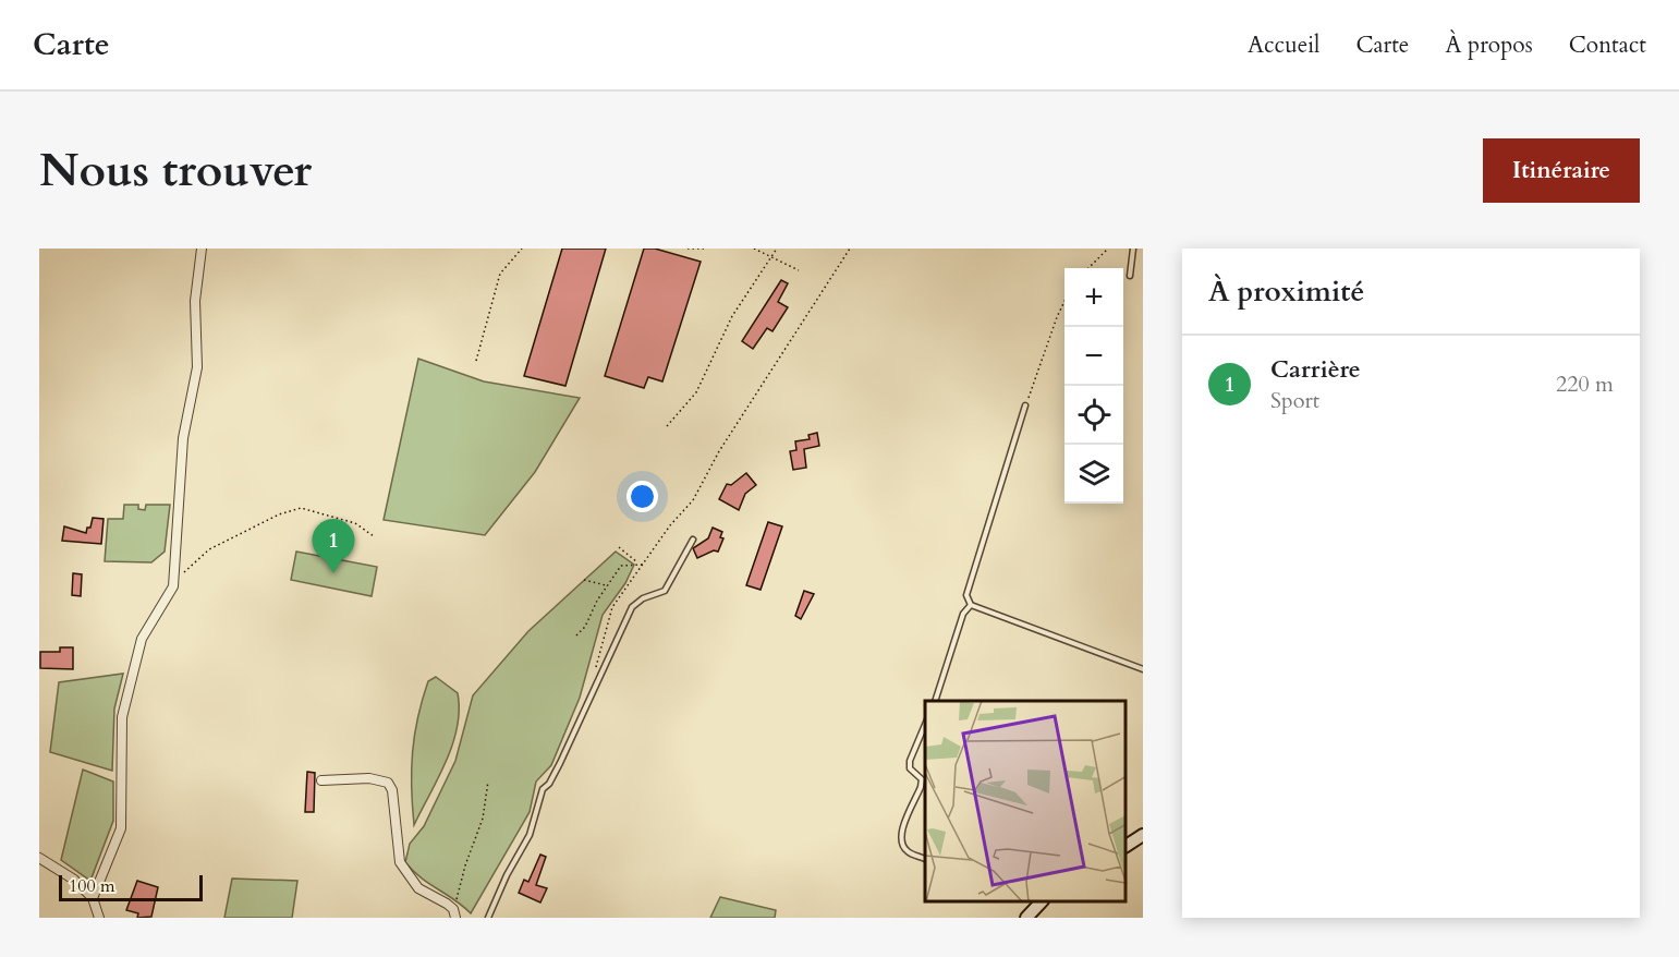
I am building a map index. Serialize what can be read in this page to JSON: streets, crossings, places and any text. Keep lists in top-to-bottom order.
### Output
{
  "scale_bar": "100 m",
  "page": {
    "header": "Carte",
    "nav": [
      "Accueil",
      "Carte",
      "À propos",
      "Contact"
    ],
    "buttons": "Itinéraire",
    "title": "Nous trouver",
    "heading": "À proximité",
    "map_buttons": ["+", "−"],
    "list": [
      {
        "mark": "1",
        "name": "Carrière",
        "note": "Sport",
        "value": "220 m"
      }
    ],
    "pins": "1",
    "scale": "100 m"
  }
}
